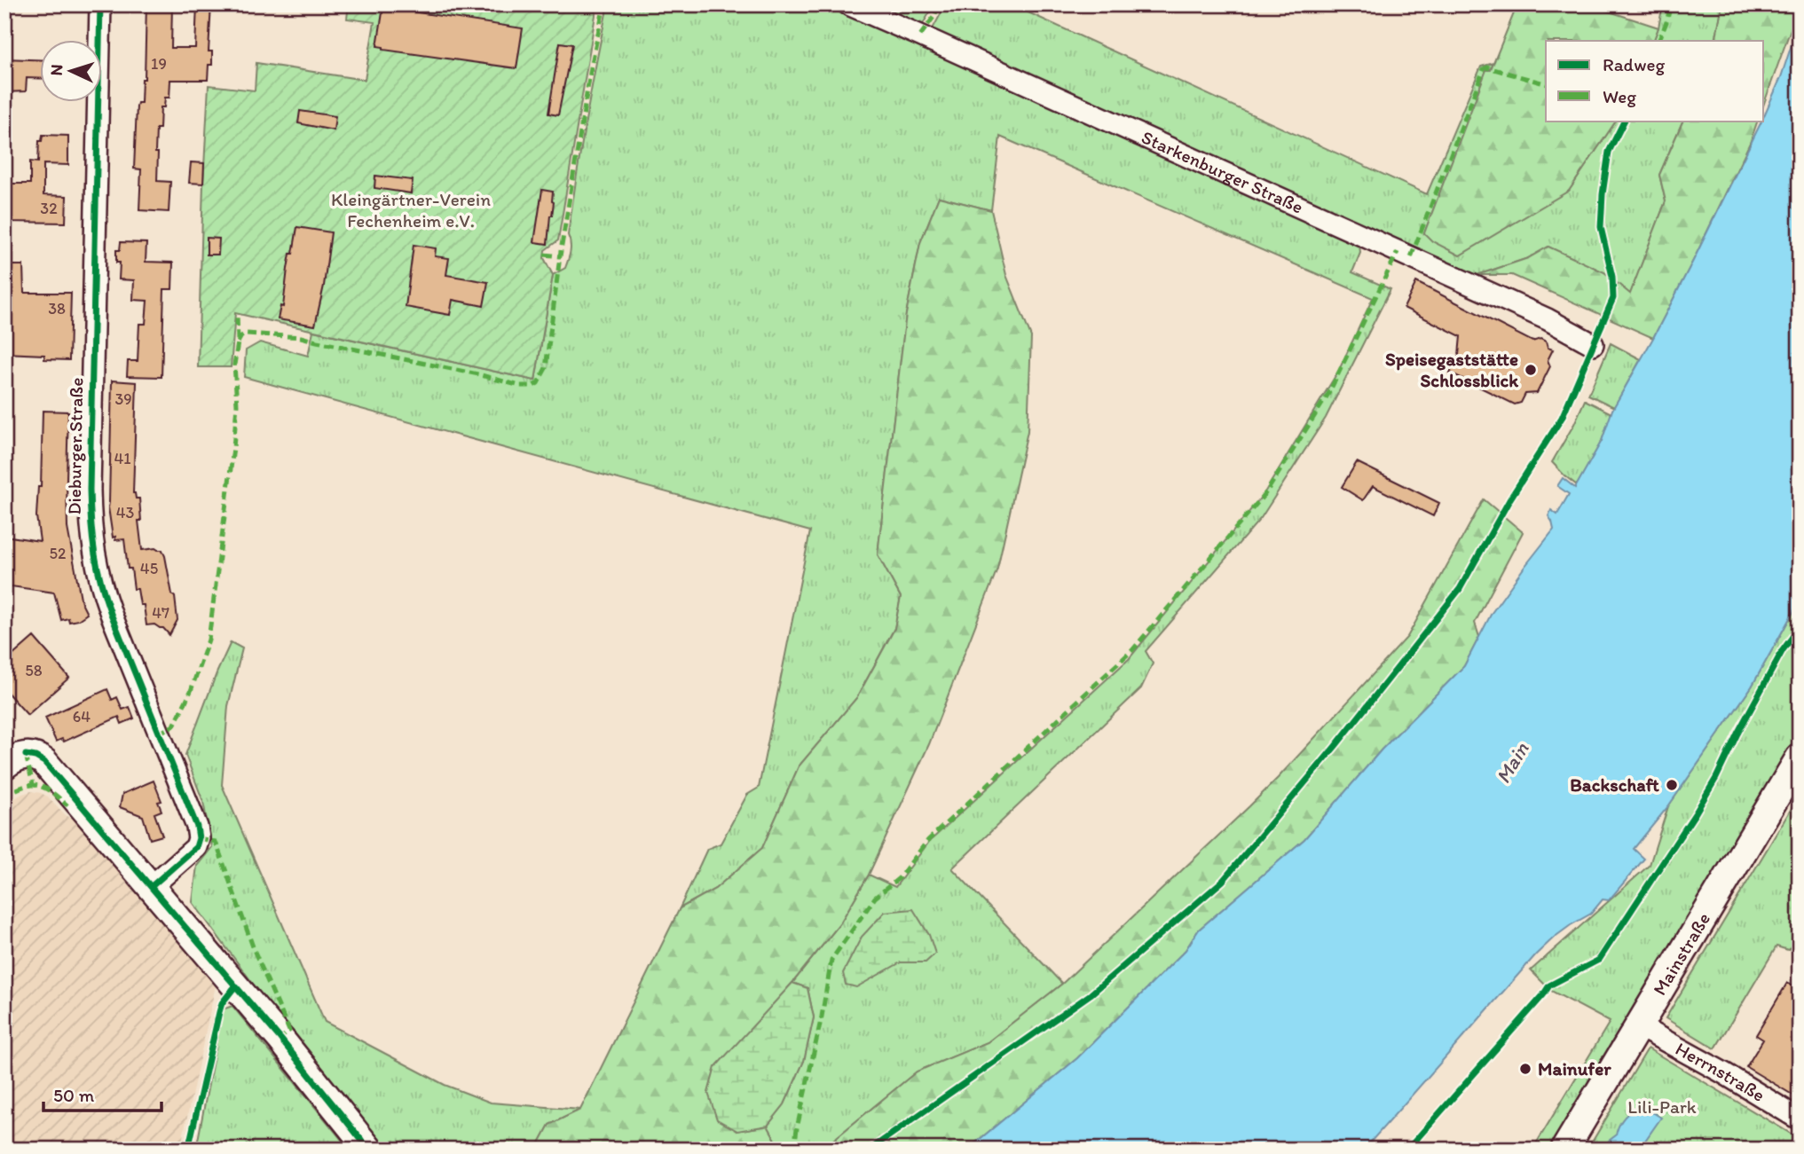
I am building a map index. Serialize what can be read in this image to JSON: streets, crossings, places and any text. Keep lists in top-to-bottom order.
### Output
{
  "streets": {
    "main road": ["Mainstraße"],
    "street": ["Starkenburger Straße", "Dieburger Straße", "Herrnstraße"]
  },
  "crossings": [
    ["Mainstraße", "Herrnstraße"]
  ],
  "water": ["Main"],
  "parks": ["Kleingärtner-Verein Fechenheim e.V.", "Lili-Park"],
  "places": ["Speisegaststätte Schlossblick", "Backschaft", "Mainufer"],
  "house_numbers": [
    "19",
    "32",
    "38",
    "39",
    "41",
    "43",
    "52",
    "45",
    "47",
    "58",
    "64"
  ],
  "legend": ["Radweg", "Weg"],
  "scale_bar": "50 m",
  "north": "left"
}
